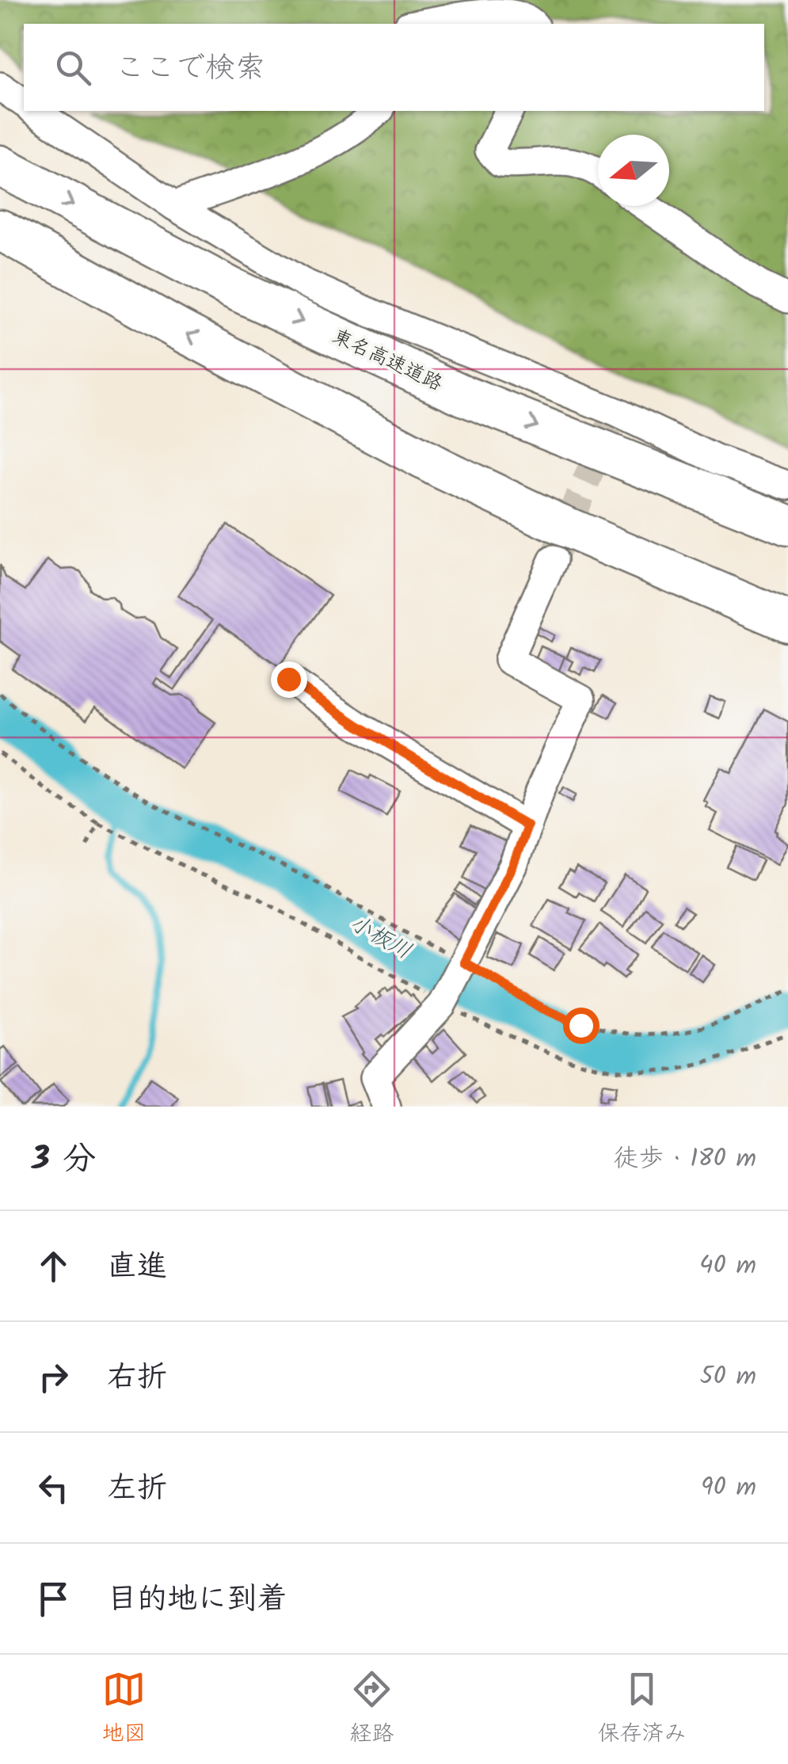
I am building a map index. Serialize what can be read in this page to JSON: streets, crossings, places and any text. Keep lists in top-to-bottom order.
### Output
{
  "streets": {
    "highway": ["東名高速道路"]
  },
  "water": ["小板川"],
  "north": "left",
  "page": {
    "search": "ここで検索",
    "heading": ["3 分", "徒歩 · 180 m"],
    "list": [
      ["直進", "40 m"],
      ["右折", "50 m"],
      ["左折", "90 m"],
      "目的地に到着"
    ],
    "nav": ["地図", "経路", "保存済み"]
  }
}
